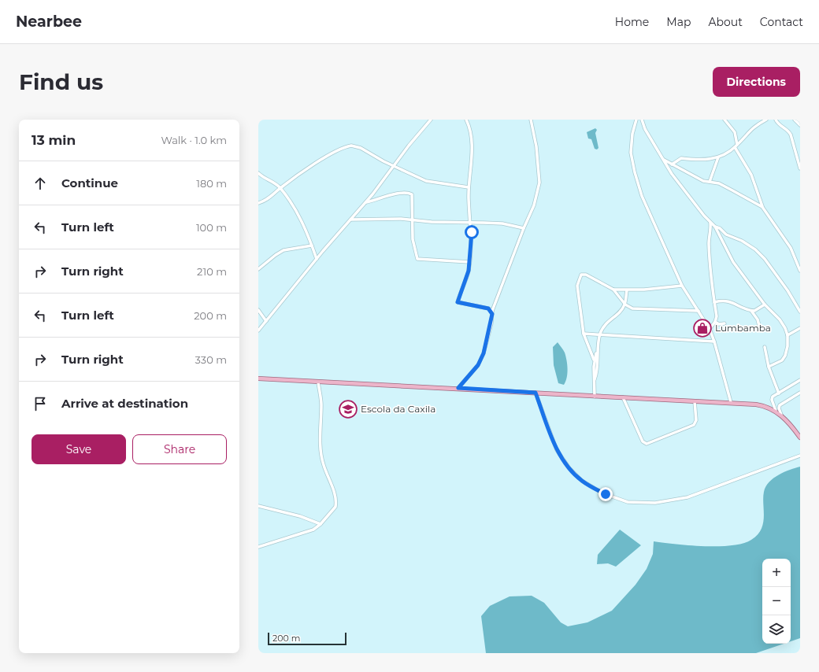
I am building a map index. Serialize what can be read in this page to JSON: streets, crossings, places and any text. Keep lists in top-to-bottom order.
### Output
{
  "places": {
    "shop": ["Lumbamba"],
    "school or university": ["Escola da Caxila"]
  },
  "scale_bar": "200 m",
  "page": {
    "header": "Nearbee",
    "nav": [
      "Home",
      "Map",
      "About",
      "Contact"
    ],
    "buttons": [
      "Directions",
      ["Save", "Share"]
    ],
    "title": "Find us",
    "heading": ["13 min", "Walk · 1.0 km"],
    "list": [
      ["Continue", "180 m"],
      ["Turn left", "100 m"],
      ["Turn right", "210 m"],
      ["Turn left", "200 m"],
      ["Turn right", "330 m"],
      "Arrive at destination"
    ],
    "map_buttons": ["+", "−"],
    "scale": "200 m"
  }
}
